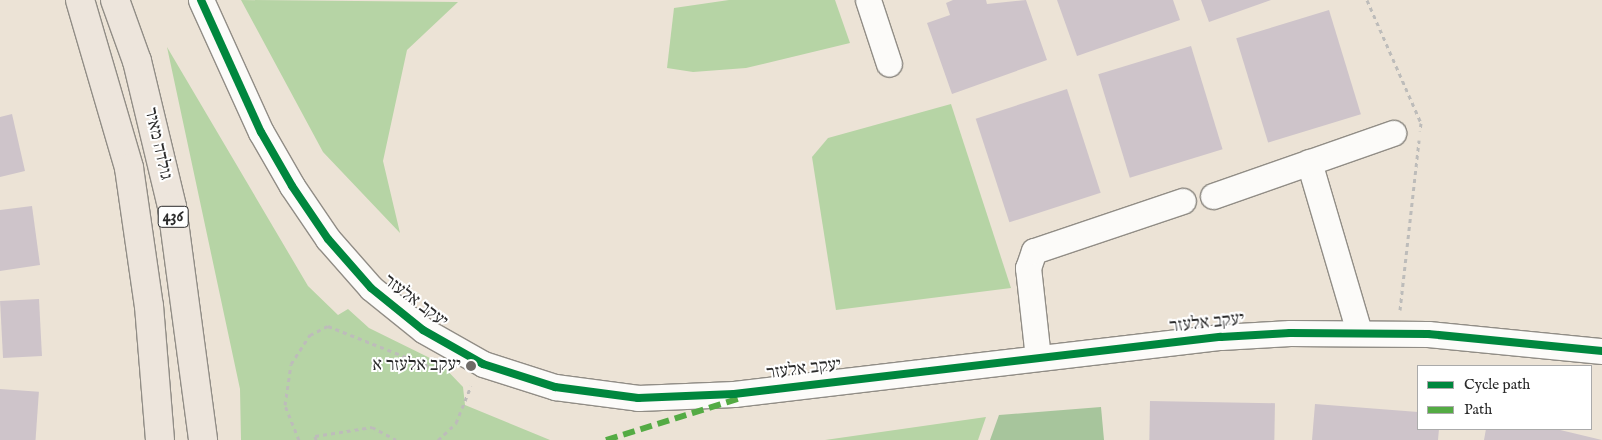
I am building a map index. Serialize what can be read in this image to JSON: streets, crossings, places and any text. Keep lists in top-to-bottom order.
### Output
{
  "streets": {
    "main road": ["גולדה מאיר", "436"],
    "street": ["יעקב אלעזר"]
  },
  "places": ["יעקב אלעזר א"],
  "legend": ["Cycle path", "Path"]
}
